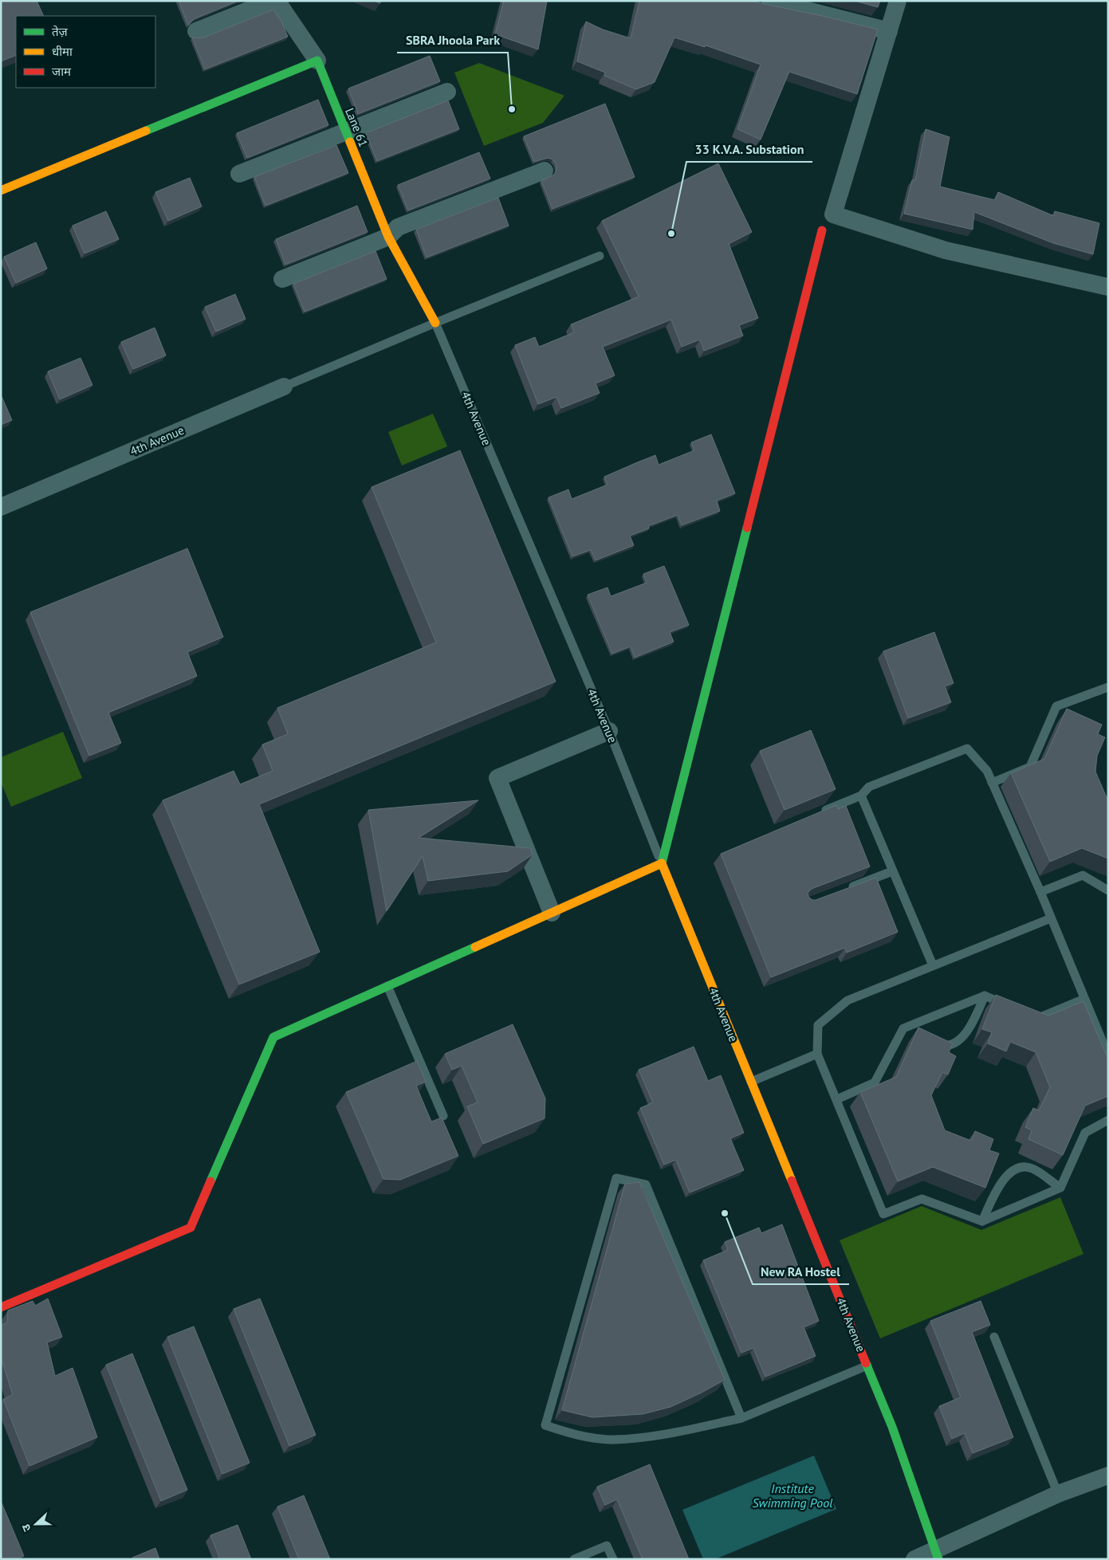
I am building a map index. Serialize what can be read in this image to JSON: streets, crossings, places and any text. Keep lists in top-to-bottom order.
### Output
{
  "streets": {
    "street": ["Lane 61", "4th Avenue"]
  },
  "crossings": [
    ["Lane 61", "4th Avenue"]
  ],
  "water": ["Institute Swimming Pool"],
  "places": ["SBRA Jhoola Park", "33 K.V.A. Substation", "New RA Hostel"],
  "legend": ["तेज़", "धीमा", "जाम"],
  "north": "left"
}
